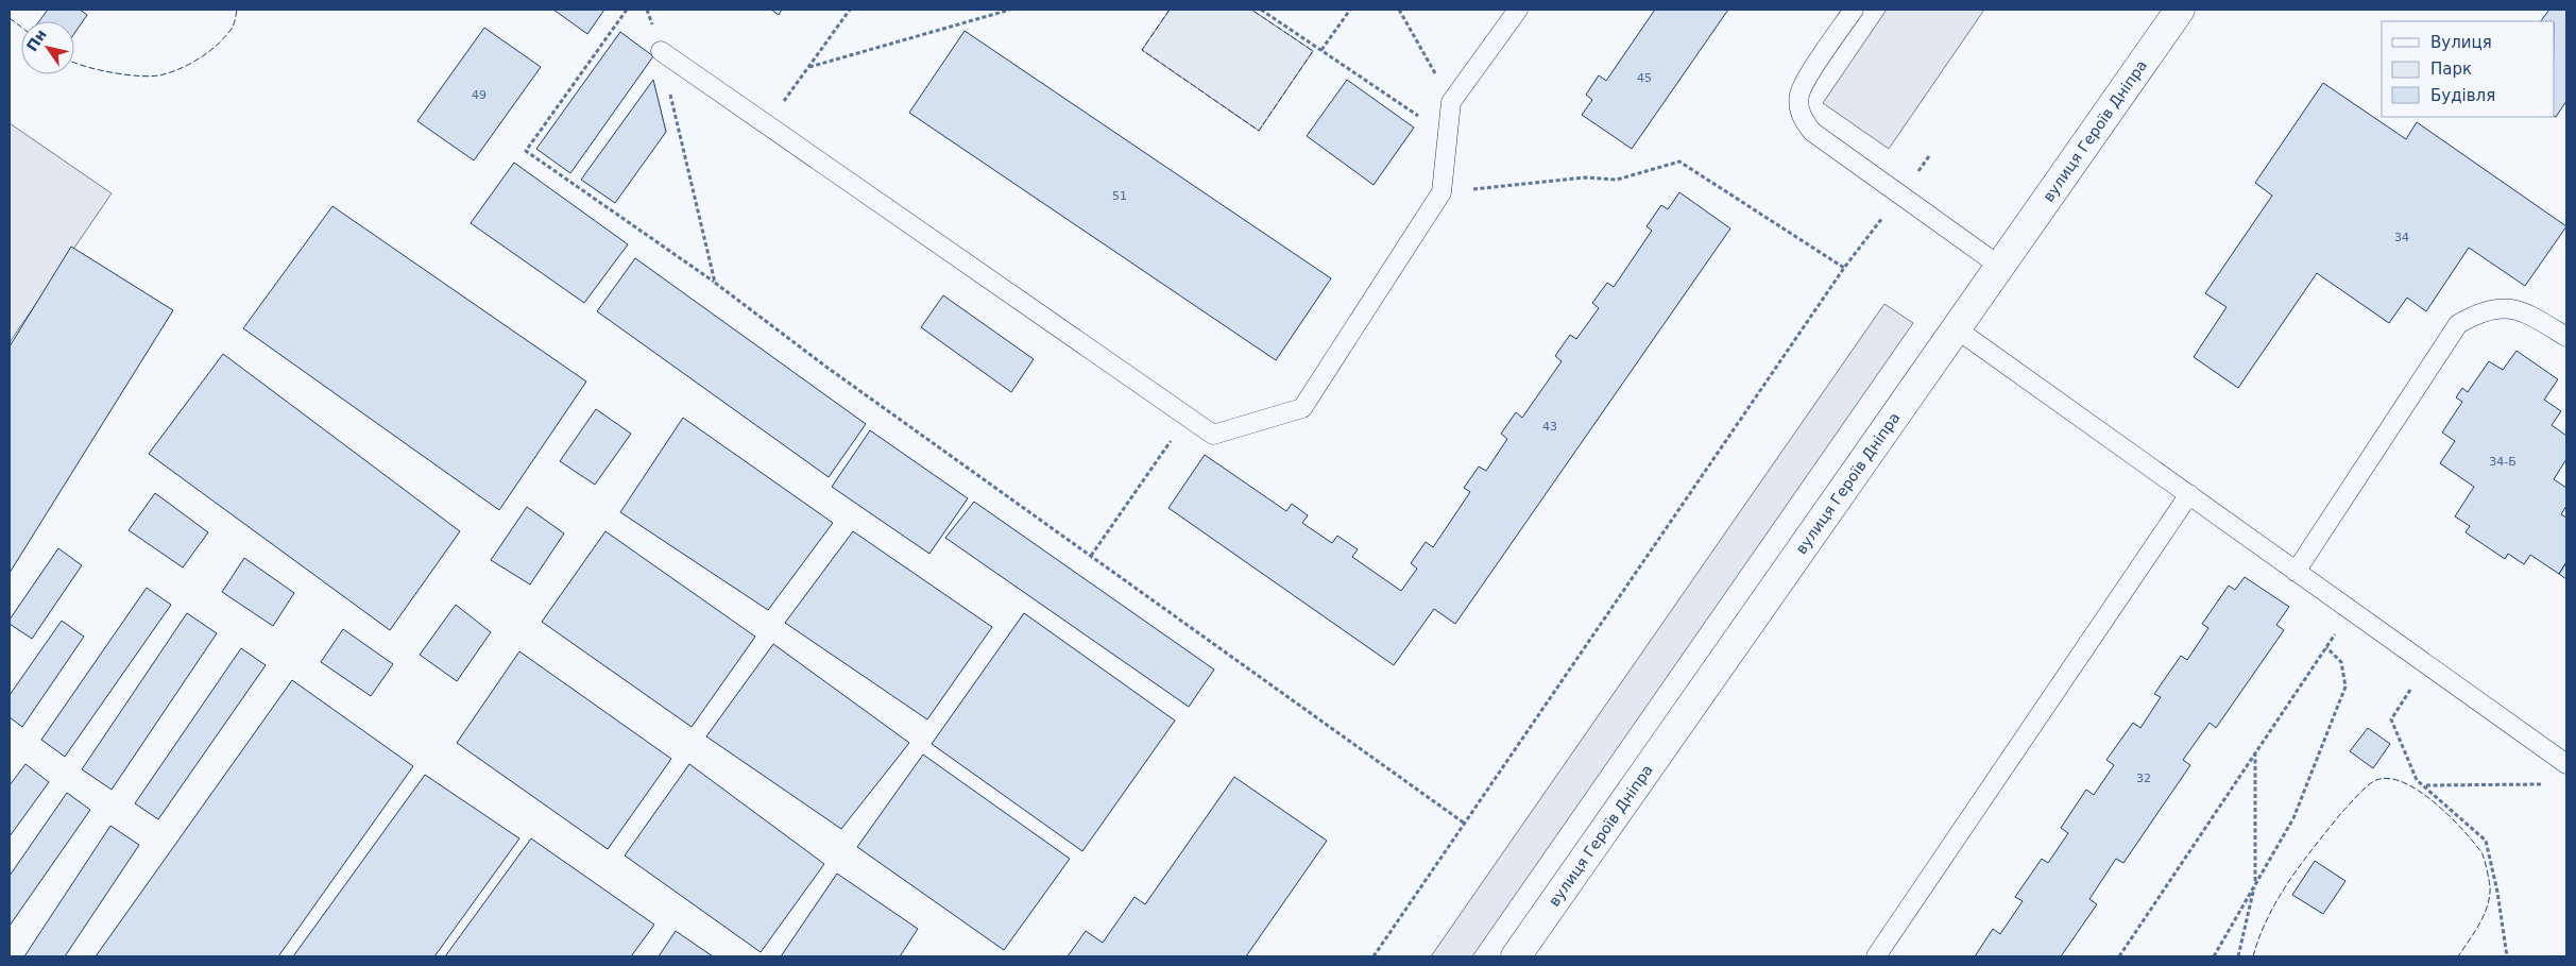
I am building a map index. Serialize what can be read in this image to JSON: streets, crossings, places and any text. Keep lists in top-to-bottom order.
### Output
{
  "streets": {
    "main road": ["вулиця Героїв Дніпра"]
  },
  "house_numbers": [
    "45",
    "49",
    "51",
    "34",
    "43",
    "34-Б",
    "32"
  ],
  "legend": ["Вулиця", "Парк", "Будівля"],
  "north": "top left"
}
